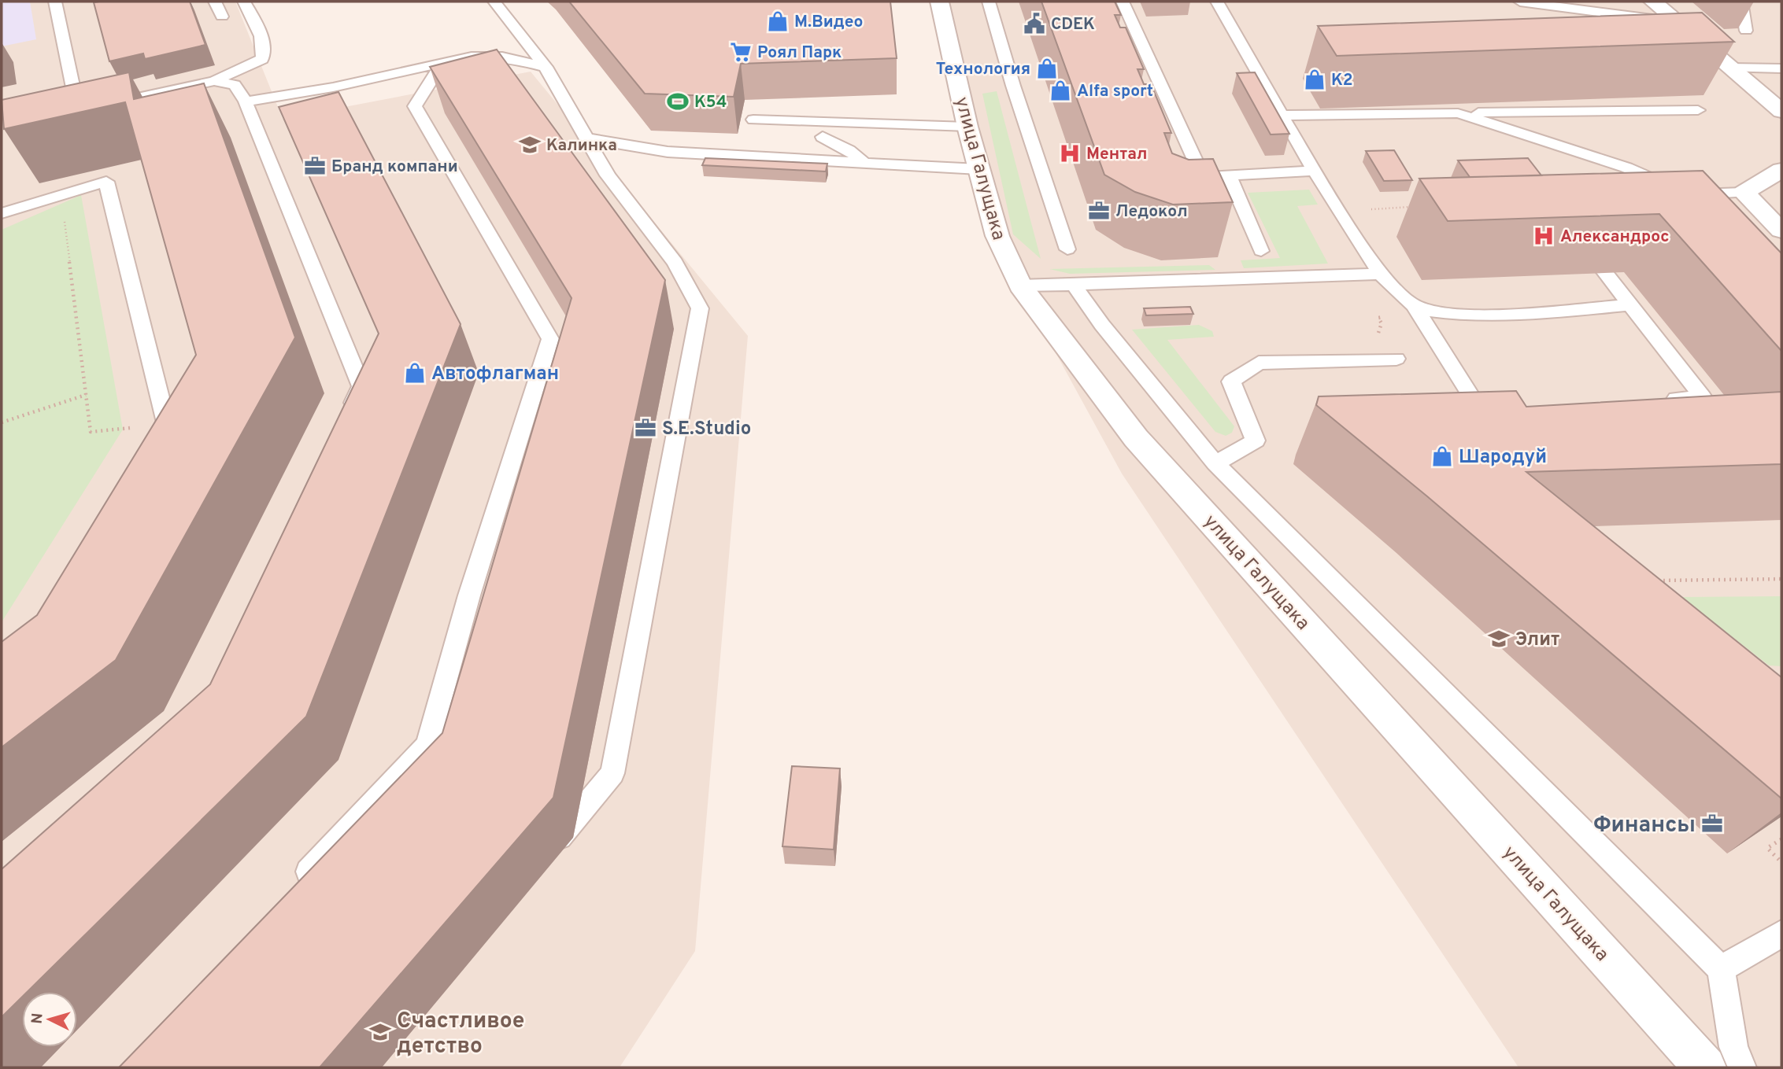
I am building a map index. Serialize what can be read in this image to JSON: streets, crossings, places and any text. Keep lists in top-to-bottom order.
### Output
{
  "streets": {
    "street": ["улица Галущака"]
  },
  "places": {
    "shop": [
      "М.Видео",
      "Технология",
      "К2",
      "Alfa sport",
      "Автофлагман",
      "Шародуй"
    ],
    "public building": ["CDEK"],
    "supermarket": ["Роял Парк"],
    "sports": ["К54"],
    "school or university": ["Калинка", "Элит", "Счастливое детство"],
    "hospital": ["Ментал", "Александрос"],
    "office": [
      "Бранд компани",
      "Ледокол",
      "S.E.Studio",
      "Финансы"
    ]
  },
  "north": "left"
}
